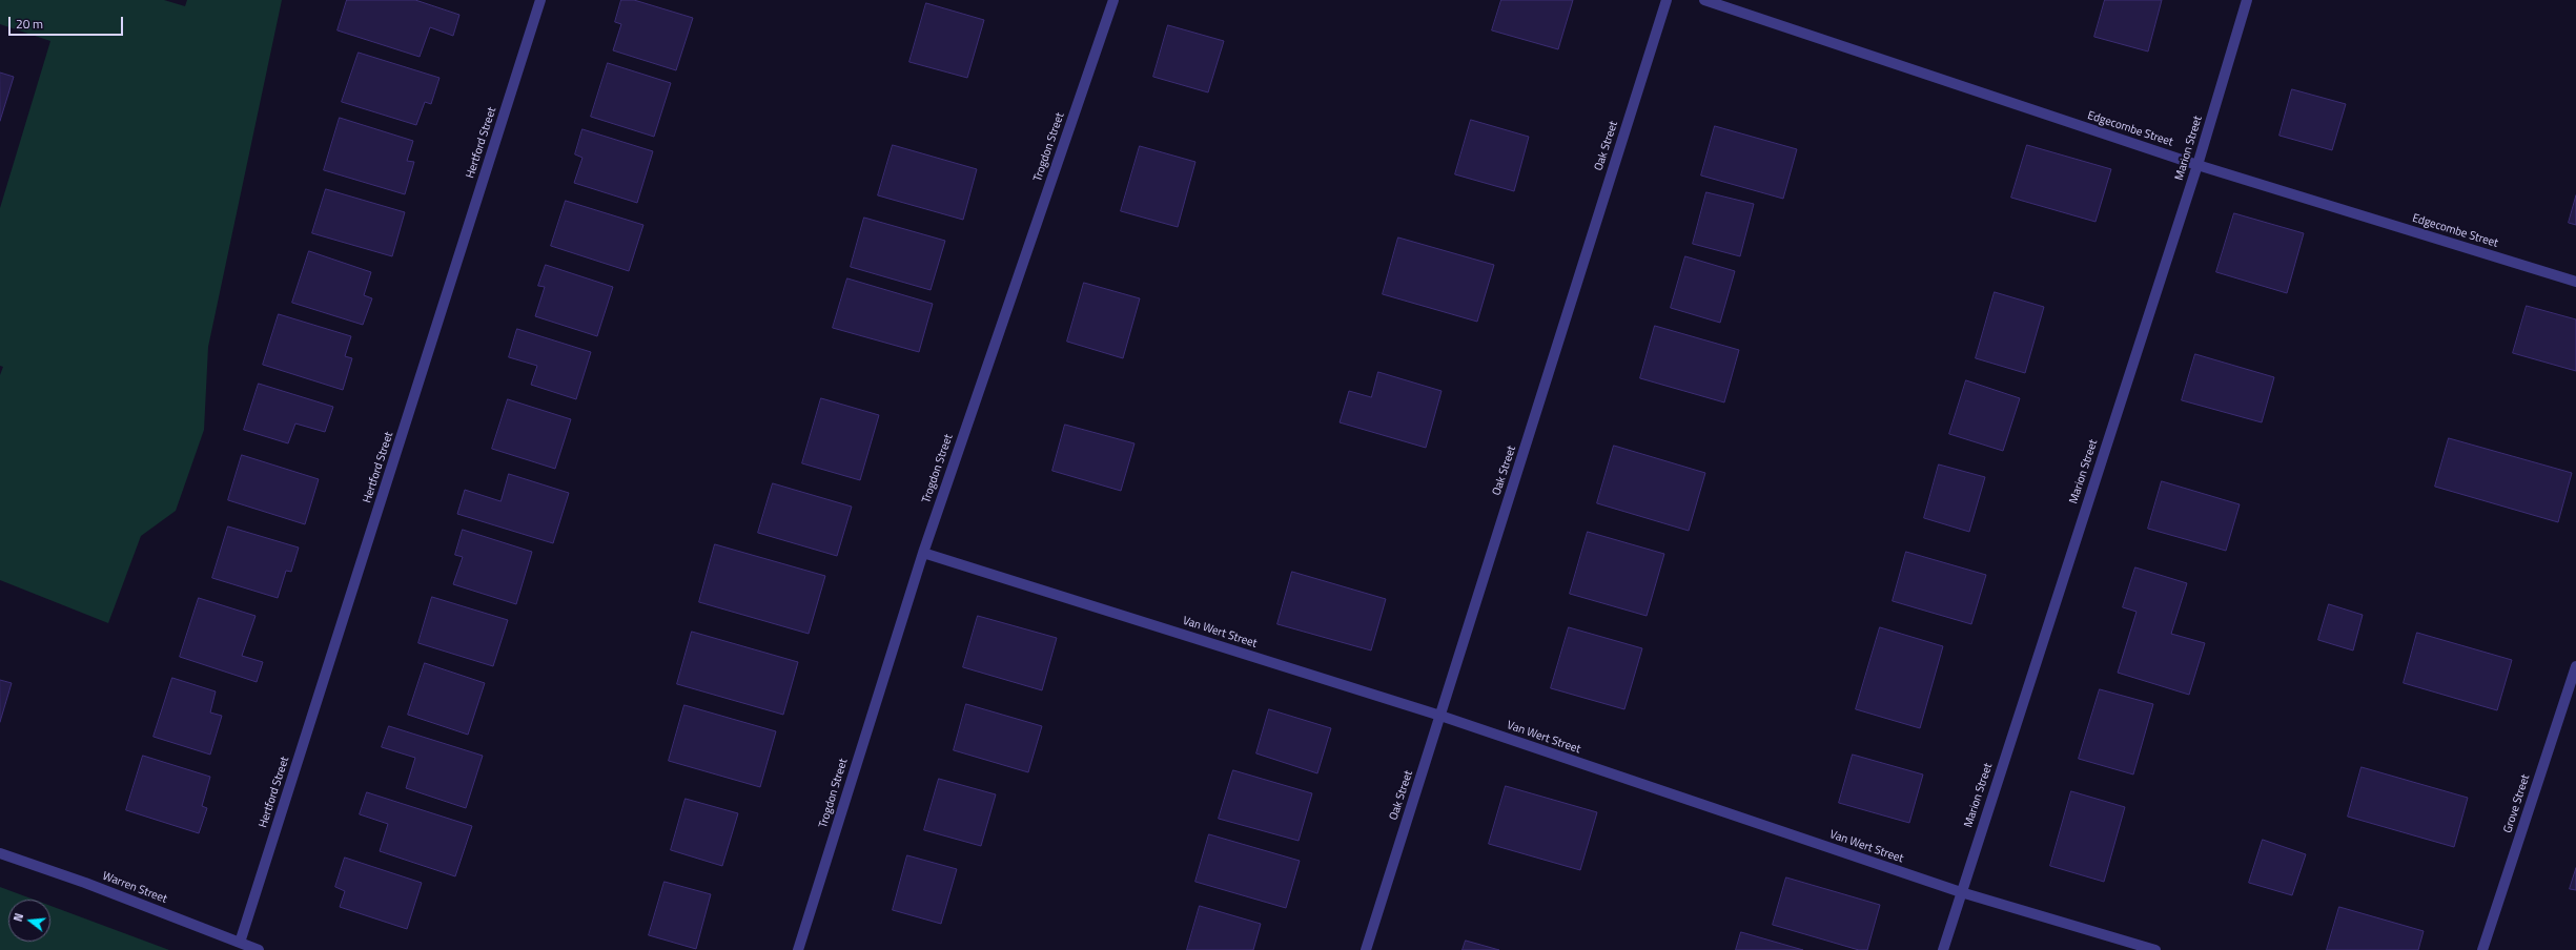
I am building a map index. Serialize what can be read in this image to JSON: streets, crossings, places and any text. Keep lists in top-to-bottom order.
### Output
{
  "streets": {
    "street": [
      "Edgecombe Street",
      "Hertford Street",
      "Oak Street",
      "Trogdon Street",
      "Marion Street",
      "Van Wert Street",
      "Grove Street",
      "Warren Street"
    ]
  },
  "crossings": [
    ["Edgecombe Street", "Marion Street"],
    ["Hertford Street", "Warren Street"],
    ["Oak Street", "Van Wert Street"],
    ["Trogdon Street", "Van Wert Street"],
    ["Marion Street", "Van Wert Street"]
  ],
  "scale_bar": "20 m",
  "north": "left"
}
